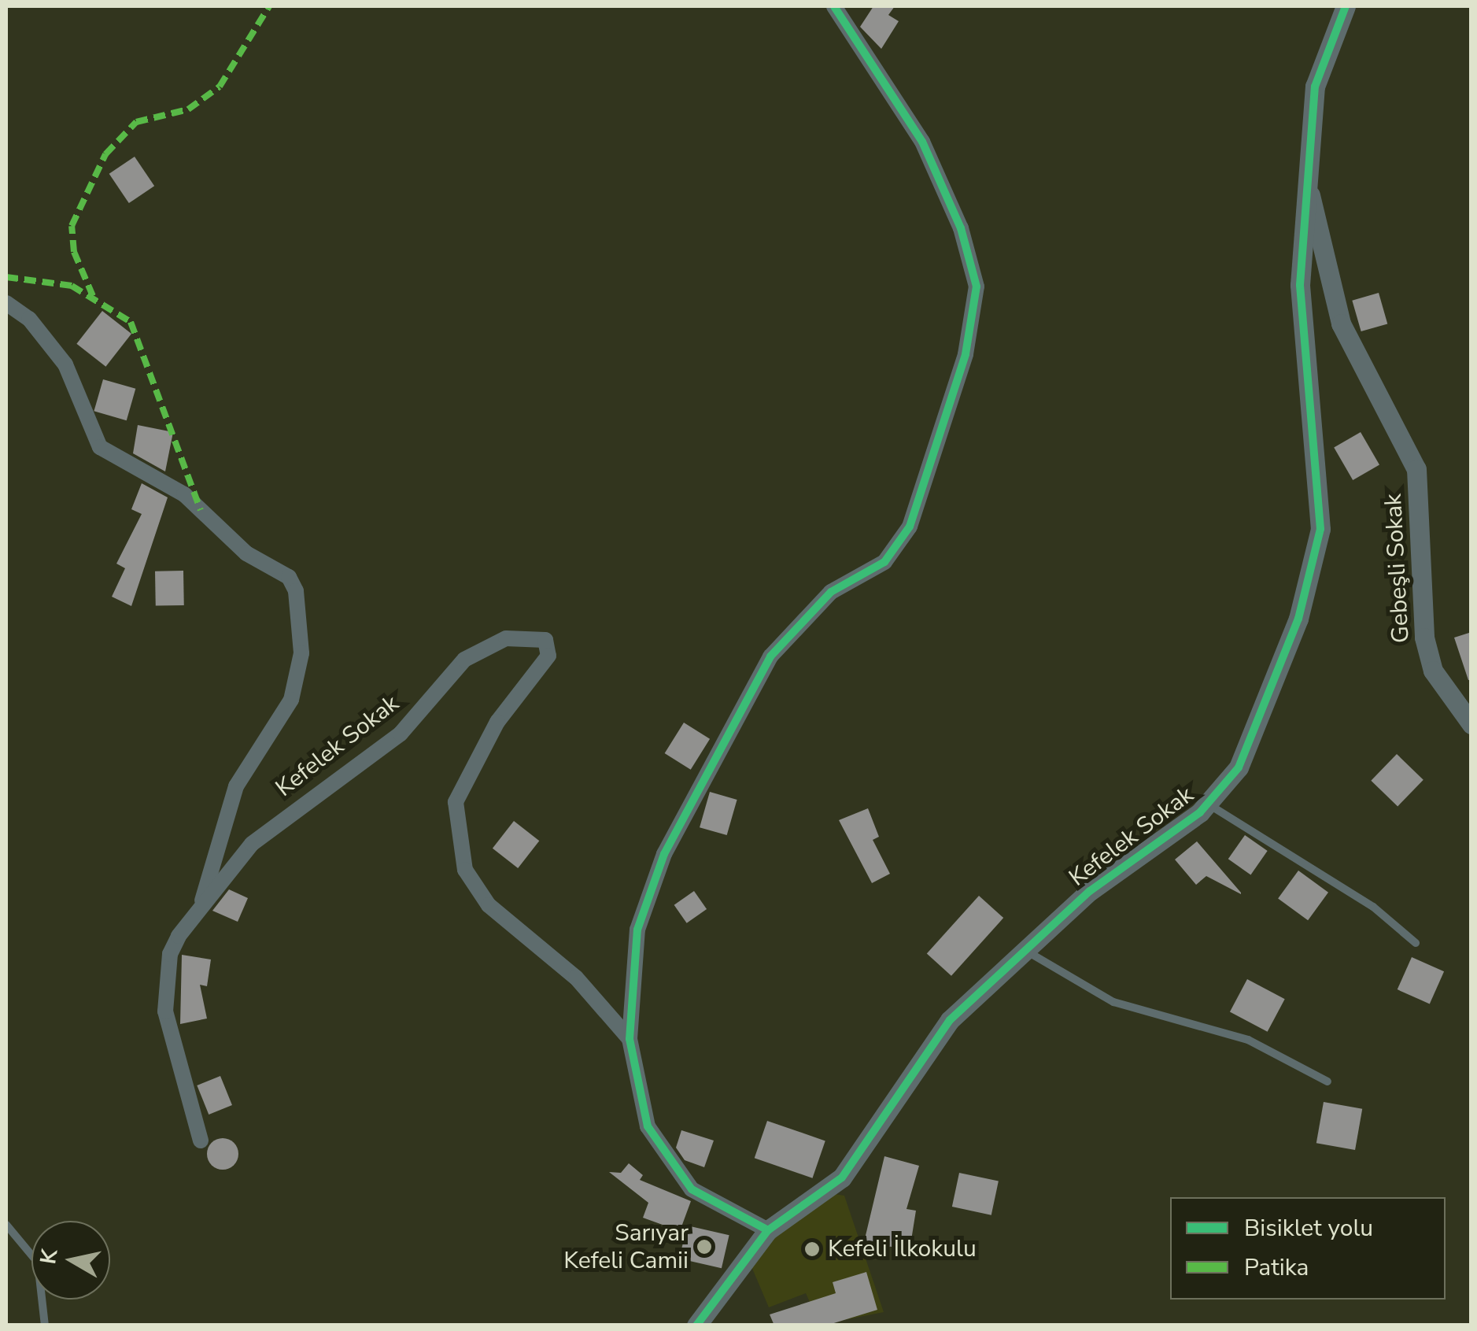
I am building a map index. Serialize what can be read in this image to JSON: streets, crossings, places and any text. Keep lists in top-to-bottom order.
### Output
{
  "streets": {
    "street": ["Gebeşli Sokak", "Kefelek Sokak"]
  },
  "crossings": [
    ["Gebeşli Sokak", "Kefelek Sokak"]
  ],
  "places": ["Sarıyar Kefeli Camii", "Kefeli İlkokulu"],
  "legend": ["Bisiklet yolu", "Patika"],
  "north": "left"
}
